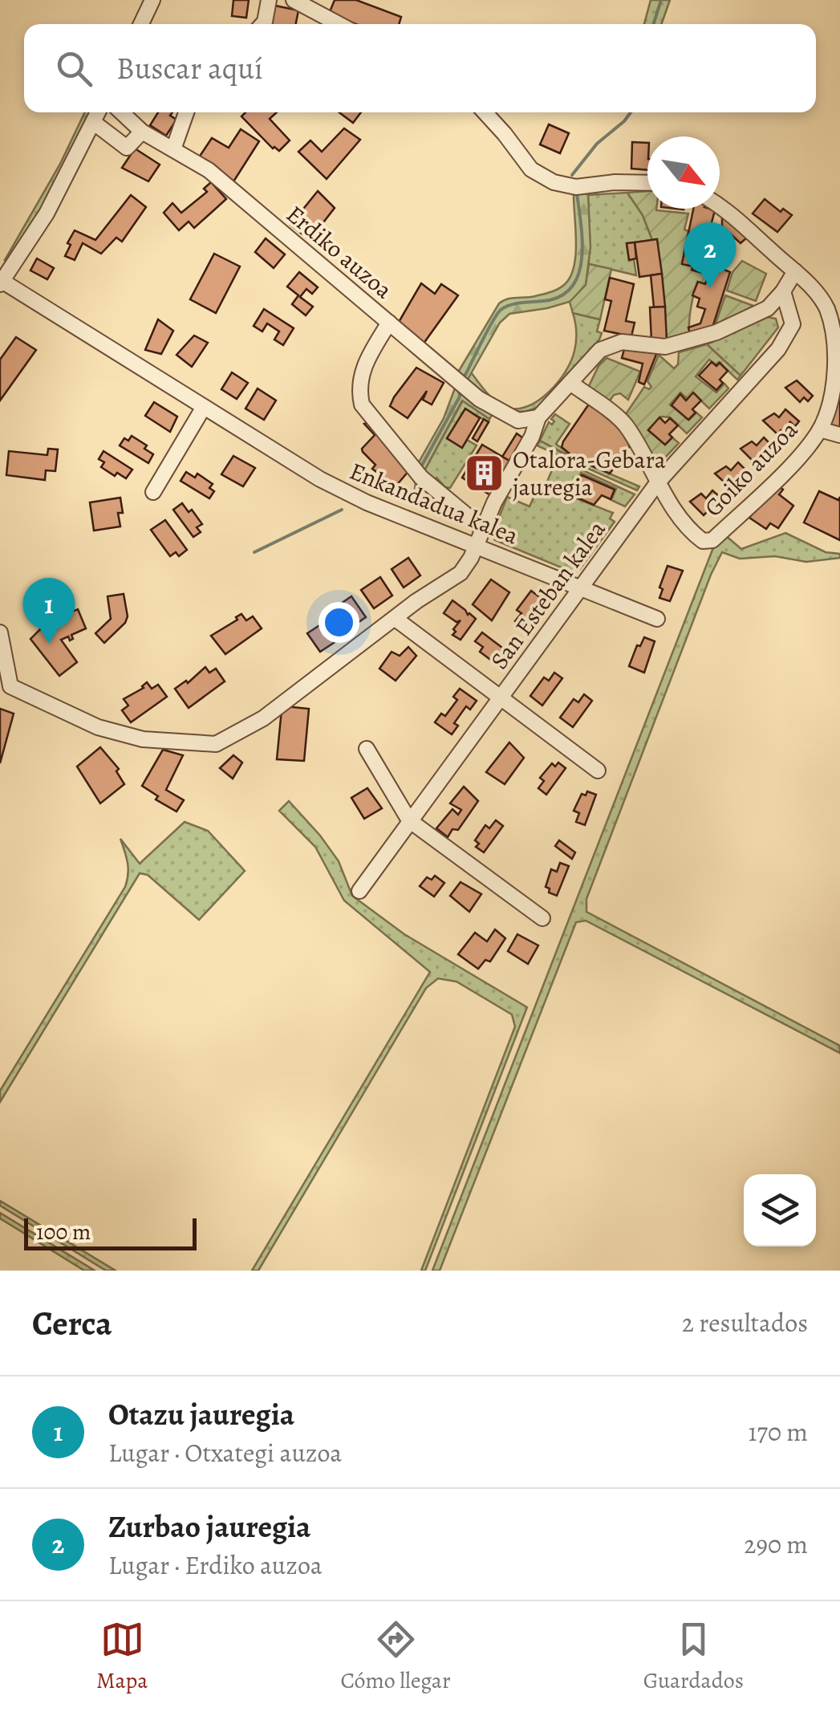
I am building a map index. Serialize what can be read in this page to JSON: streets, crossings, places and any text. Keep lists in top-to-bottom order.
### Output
{
  "streets": {
    "street": [
      "Erdiko auzoa",
      "Goiko auzoa",
      "Enkandadua kalea",
      "San Esteban kalea"
    ]
  },
  "crossings": [
    ["Goiko auzoa", "San Esteban kalea"],
    ["Enkandadua kalea", "San Esteban kalea"]
  ],
  "places": {
    "building": ["Otalora-Gebara jauregia"]
  },
  "scale_bar": "100 m",
  "north": "bottom right",
  "page": {
    "search": "Buscar aquí",
    "pins": ["2", "1"],
    "scale": "100 m",
    "heading": ["Cerca", "2 resultados"],
    "list": [
      {
        "mark": "1",
        "name": "Otazu jauregia",
        "note": "Lugar · Otxategi auzoa",
        "value": "170 m"
      },
      {
        "mark": "2",
        "name": "Zurbao jauregia",
        "note": "Lugar · Erdiko auzoa",
        "value": "290 m"
      }
    ],
    "nav": ["Mapa", "Cómo llegar", "Guardados"]
  }
}
